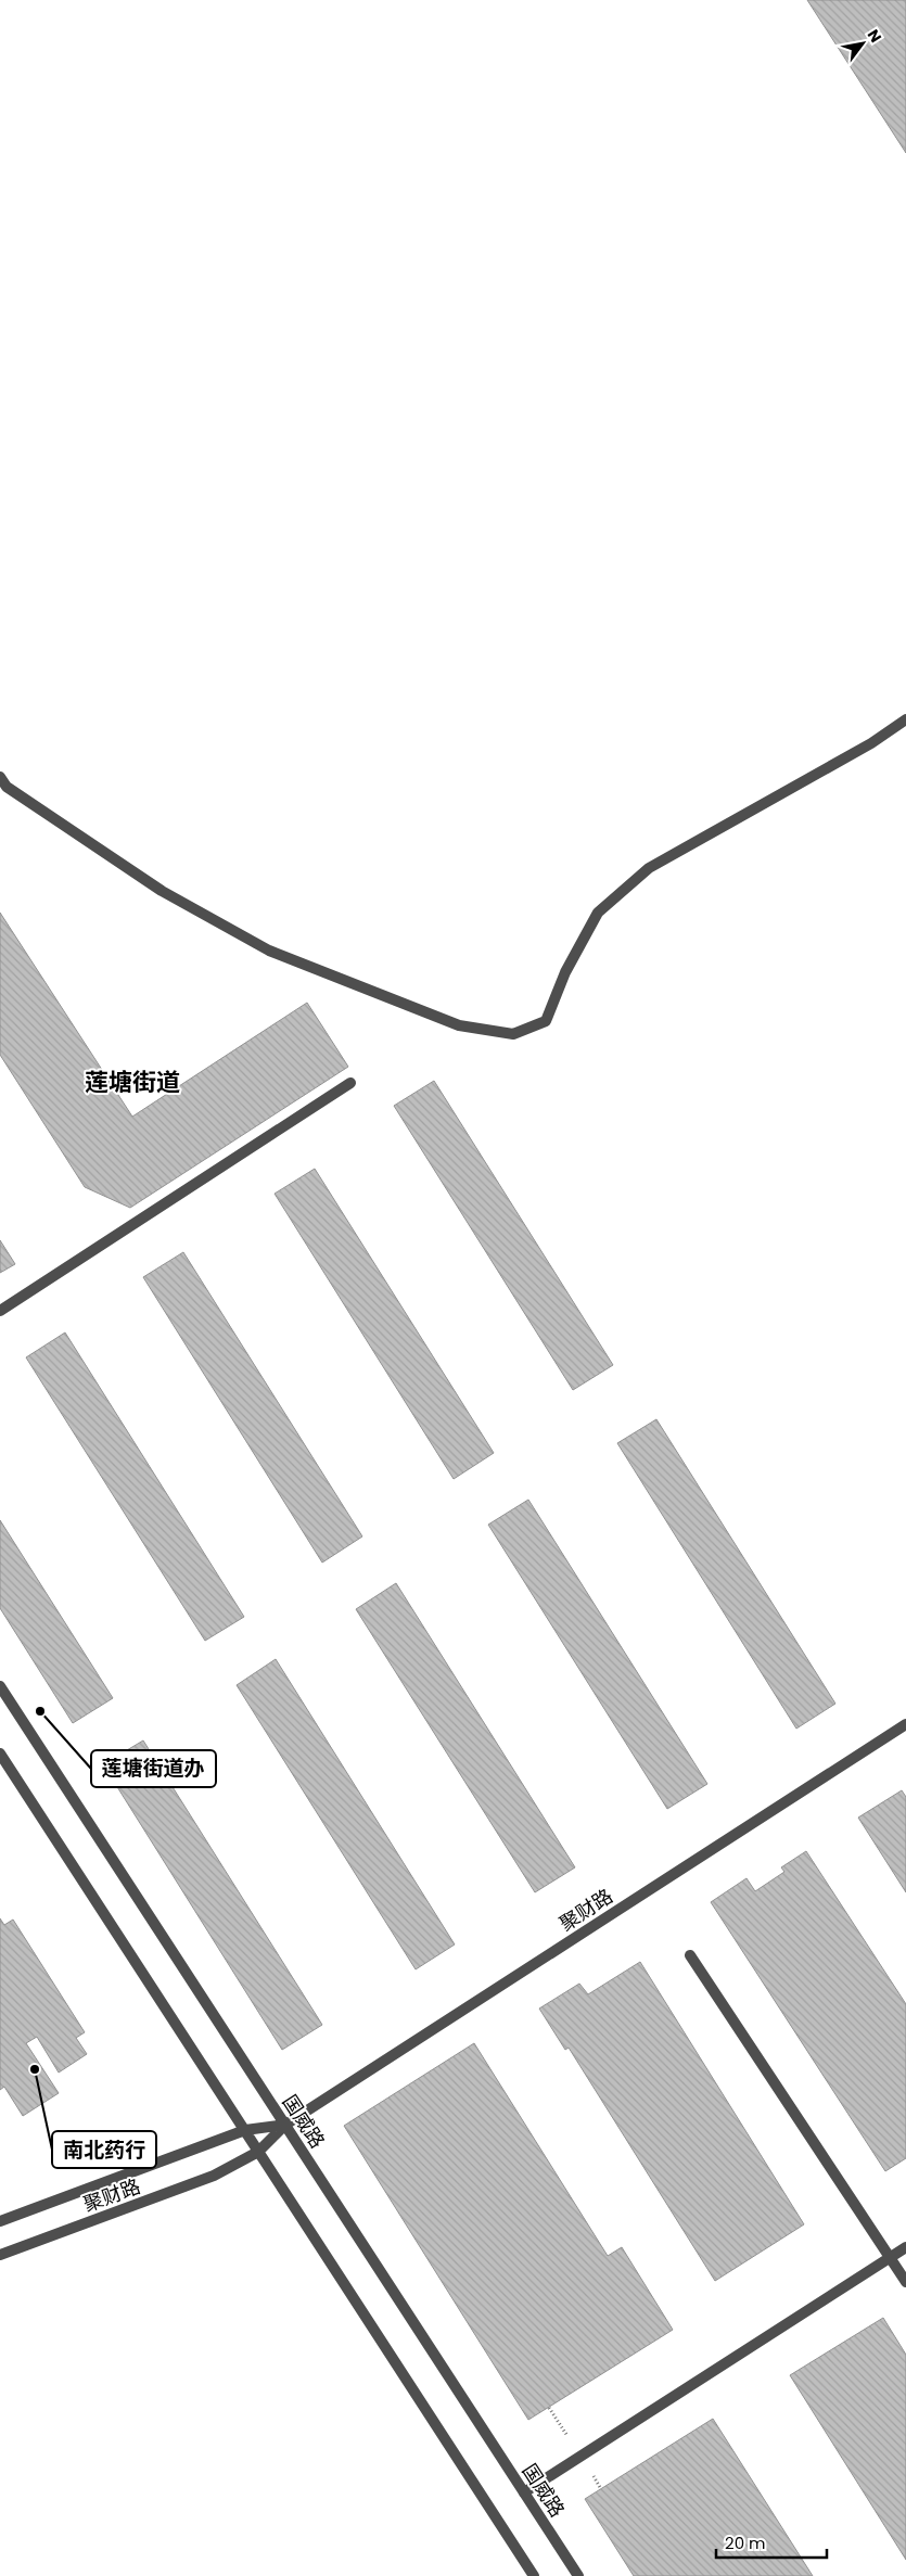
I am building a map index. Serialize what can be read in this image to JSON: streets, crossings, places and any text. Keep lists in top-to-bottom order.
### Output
{
  "streets": {
    "street": ["聚财路", "国威路"]
  },
  "crossings": [
    ["聚财路", "国威路"]
  ],
  "districts": ["莲塘街道"],
  "places": ["莲塘街道办", "南北药行"],
  "scale_bar": "20 m",
  "north": "top right"
}
